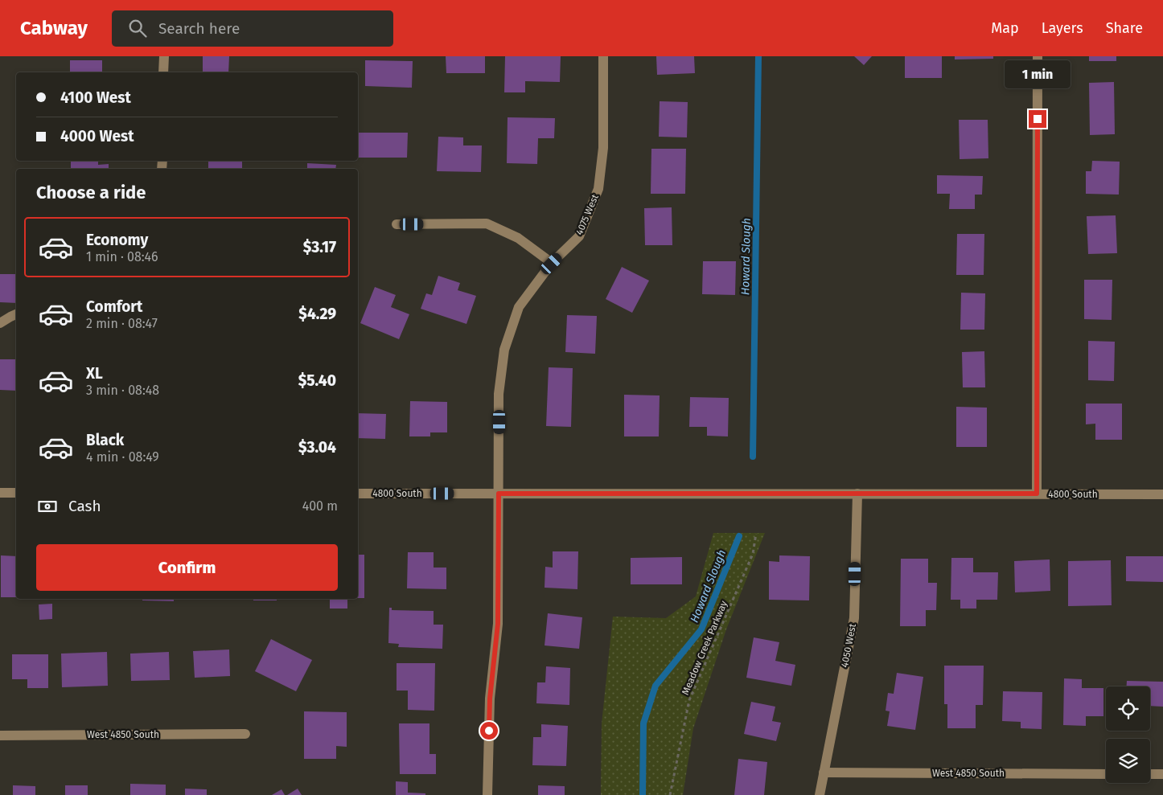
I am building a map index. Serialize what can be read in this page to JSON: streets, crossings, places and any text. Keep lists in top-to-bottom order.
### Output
{
  "streets": {
    "street": [
      "4075 West",
      "4800 South",
      "4050 West",
      "West 4850 South"
    ],
    "path": ["Meadow Creek Parkway"]
  },
  "crossings": [
    ["4075 West", "4800 South"],
    ["4800 South", "4050 West"],
    ["4050 West", "West 4850 South"]
  ],
  "water": ["Howard Slough"],
  "page": {
    "header": "Cabway",
    "search": "Search here",
    "nav": ["Map", "Layers", "Share"],
    "bubble": "1 min",
    "banner": ["4100 West", "4000 West"],
    "heading": "Choose a ride",
    "list": [
      {
        "name": "Economy",
        "note": "1 min · 08:46",
        "value": "$3.17"
      },
      {
        "name": "Comfort",
        "note": "2 min · 08:47",
        "value": "$4.29"
      },
      {
        "name": "XL",
        "note": "3 min · 08:48",
        "value": "$5.40"
      },
      {
        "name": "Black",
        "note": "4 min · 08:49",
        "value": "$3.04"
      }
    ],
    "pay": ["Cash", "400 m"],
    "buttons": "Confirm"
  }
}
